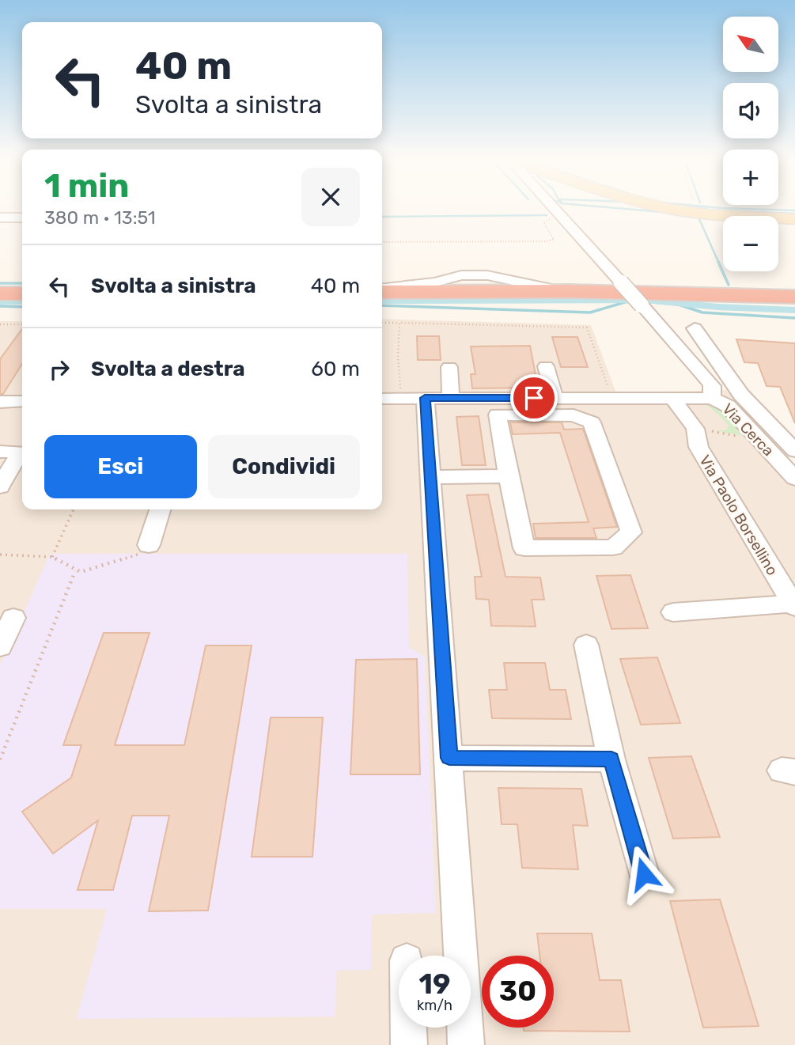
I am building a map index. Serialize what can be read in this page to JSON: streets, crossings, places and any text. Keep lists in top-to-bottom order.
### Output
{
  "streets": {
    "street": ["Via Cerca", "Via Paolo Borsellino"]
  },
  "north": "top left",
  "page": {
    "map_buttons": ["+", "−"],
    "turn": ["40 m", "Svolta a sinistra"],
    "heading": ["1 min", "380 m · 13:51"],
    "list": [
      {
        "name": "Svolta a sinistra",
        "value": "40 m"
      },
      {
        "name": "Svolta a destra",
        "value": "60 m"
      }
    ],
    "buttons": ["Esci", "Condividi"],
    "speed": "19 km/h",
    "limit": "30"
  }
}
